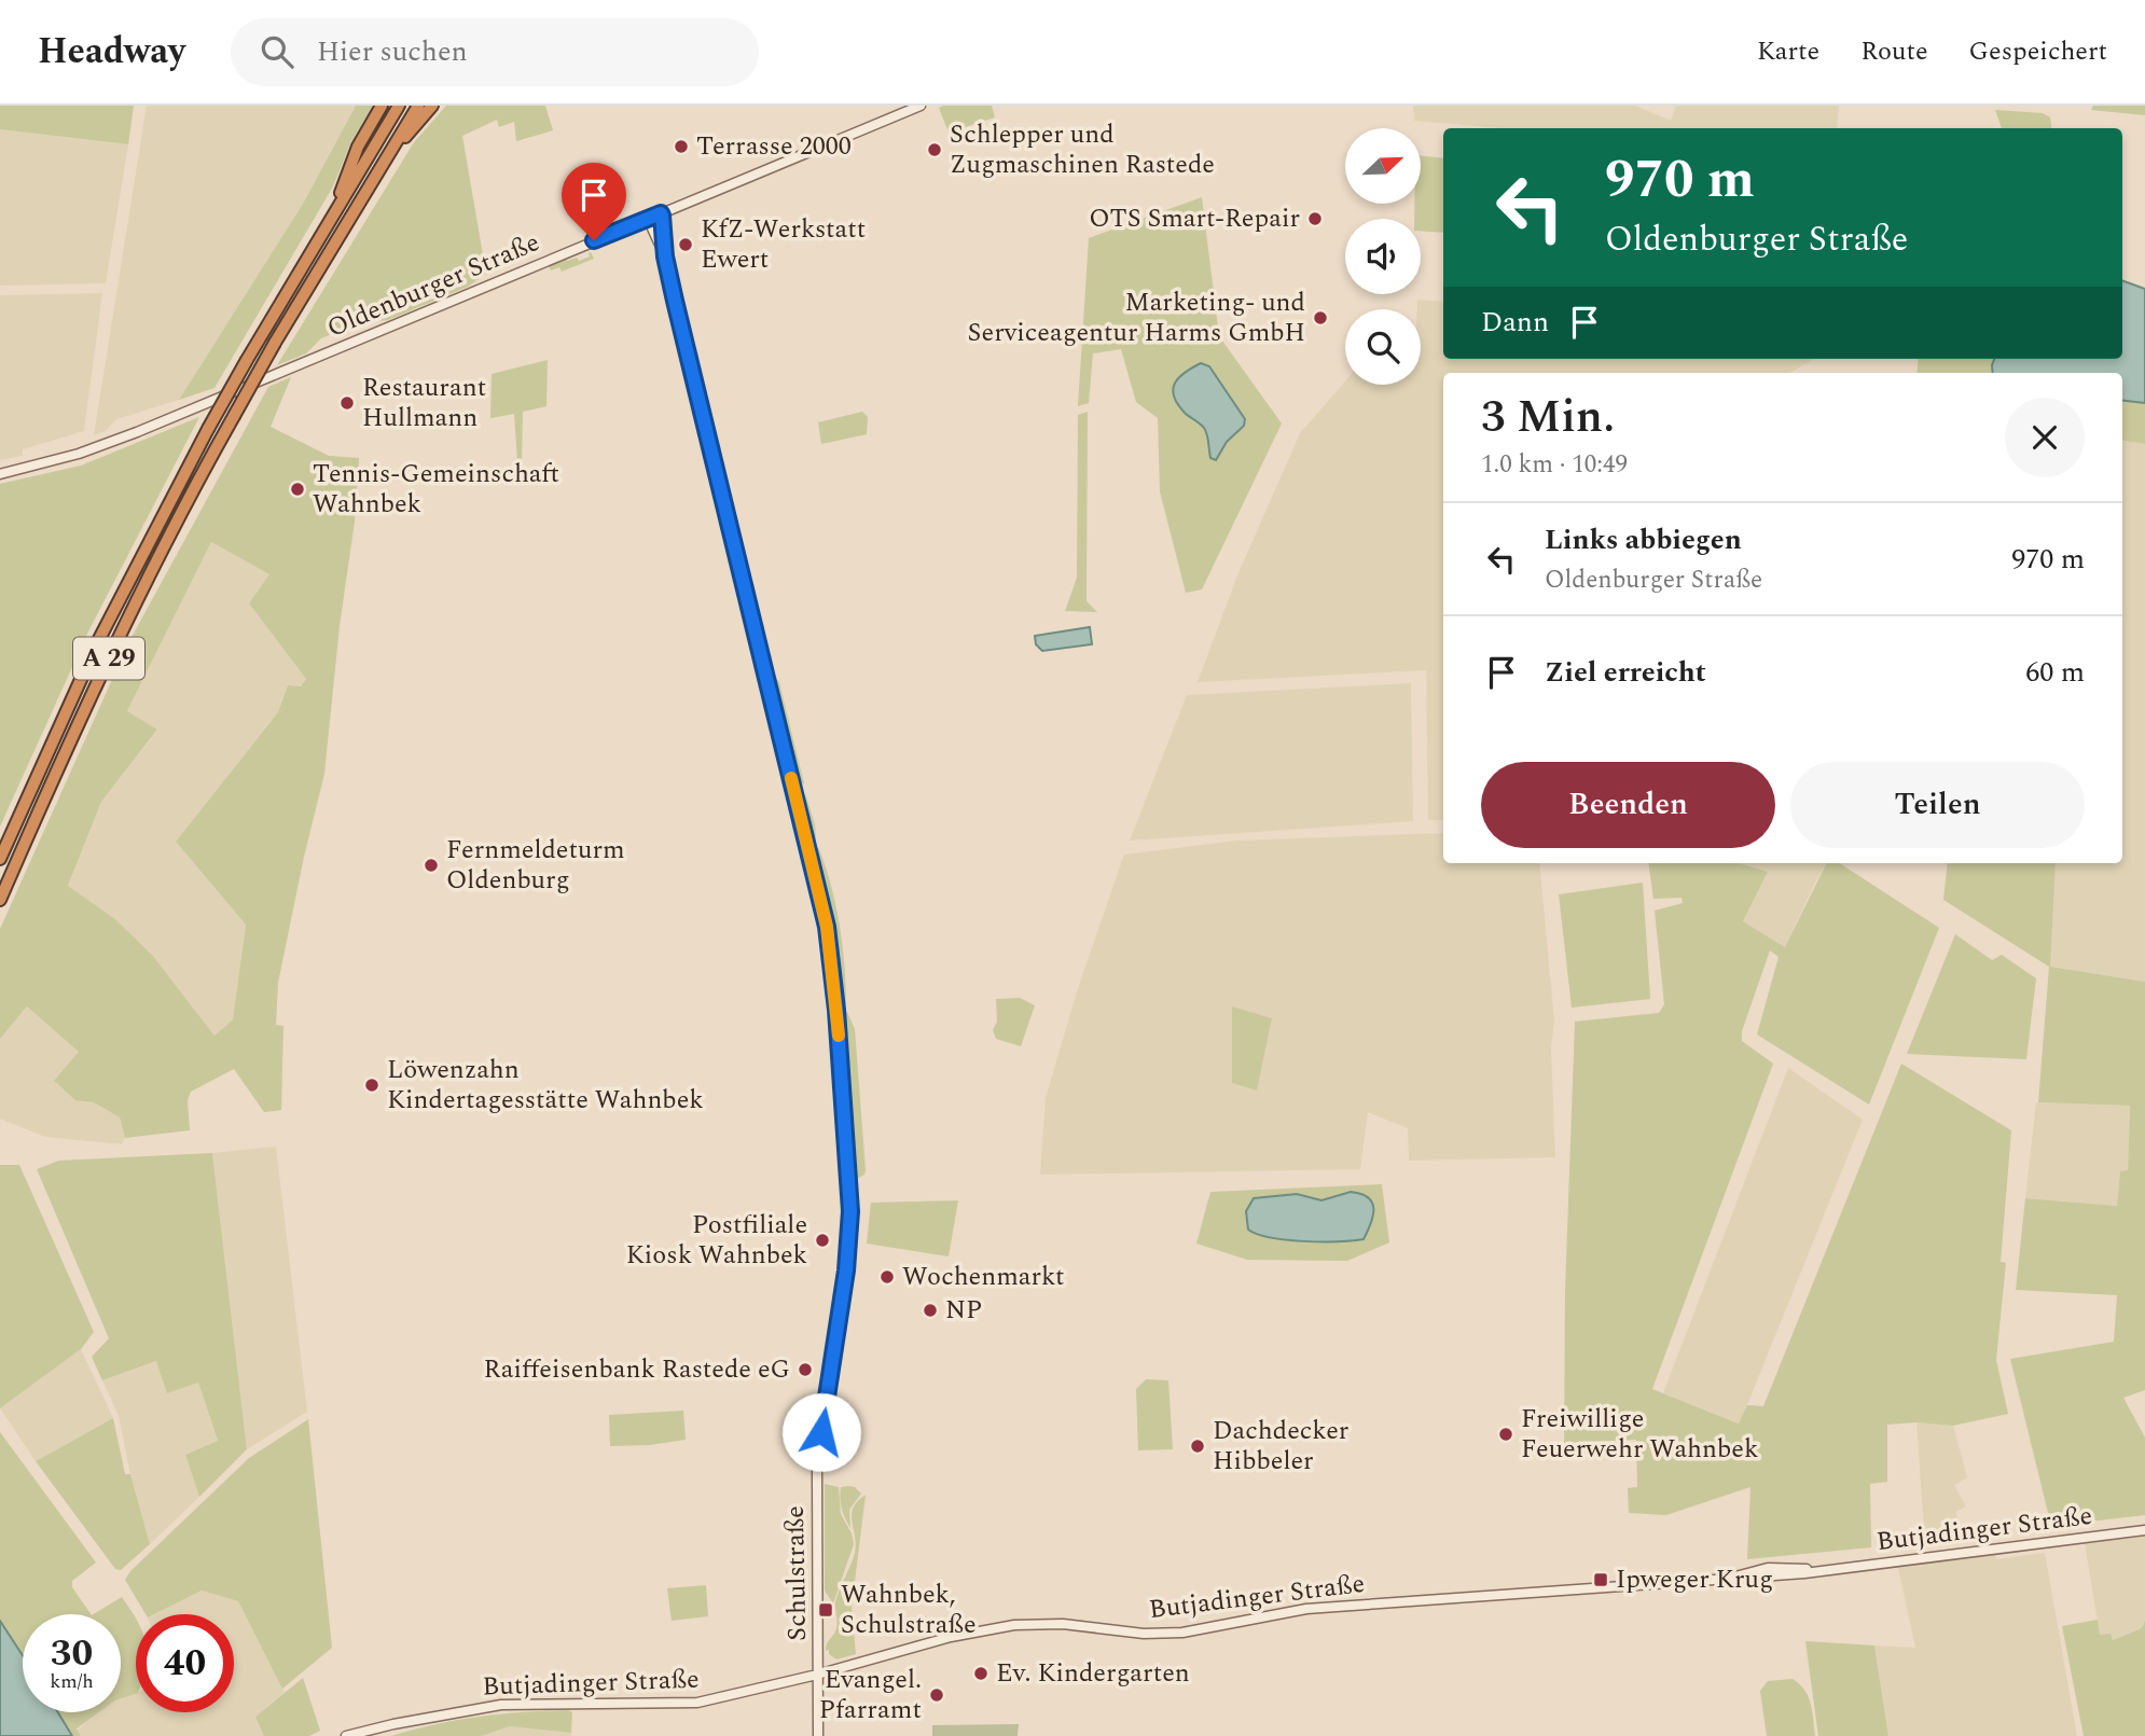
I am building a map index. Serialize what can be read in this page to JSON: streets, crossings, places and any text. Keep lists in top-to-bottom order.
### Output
{
  "streets": {
    "highway": ["A 29"],
    "street": ["Oldenburger Straße", "Butjadinger Straße", "Schulstraße"]
  },
  "crossings": [
    ["Oldenburger Straße", "Schulstraße"],
    ["Butjadinger Straße", "Schulstraße"]
  ],
  "places": {
    "other": [
      "Terrasse 2000",
      "Schlepper und Zugmaschinen Rastede",
      "OTS Smart-Repair",
      "KfZ-Werkstatt Ewert",
      "Marketing- und Serviceagentur Harms GmbH",
      "Restaurant Hullmann",
      "Tennis-Gemeinschaft Wahnbek",
      "Fernmeldeturm Oldenburg",
      "Löwenzahn Kindertagesstätte Wahnbek",
      "Postfiliale Kiosk Wahnbek",
      "Wochenmarkt",
      "NP",
      "Raiffeisenbank Rastede eG",
      "Freiwillige Feuerwehr Wahnbek",
      "Dachdecker Hibbeler",
      "Ev. Kindergarten",
      "Evangel. Pfarramt"
    ],
    "transit": ["Ipweger Krug", "Wahnbek, Schulstraße"]
  },
  "north": "top right",
  "page": {
    "header": "Headway",
    "search": "Hier suchen",
    "nav": ["Karte", "Route", "Gespeichert"],
    "turn": ["970 m", "Oldenburger Straße"],
    "then": "Dann",
    "heading": ["3 Min.", "1.0 km · 10:49"],
    "list": [
      {
        "name": "Links abbiegen",
        "note": "Oldenburger Straße",
        "value": "970 m"
      },
      {
        "name": "Ziel erreicht",
        "value": "60 m"
      }
    ],
    "buttons": ["Beenden", "Teilen"],
    "speed": "30 km/h",
    "limit": "40"
  }
}
